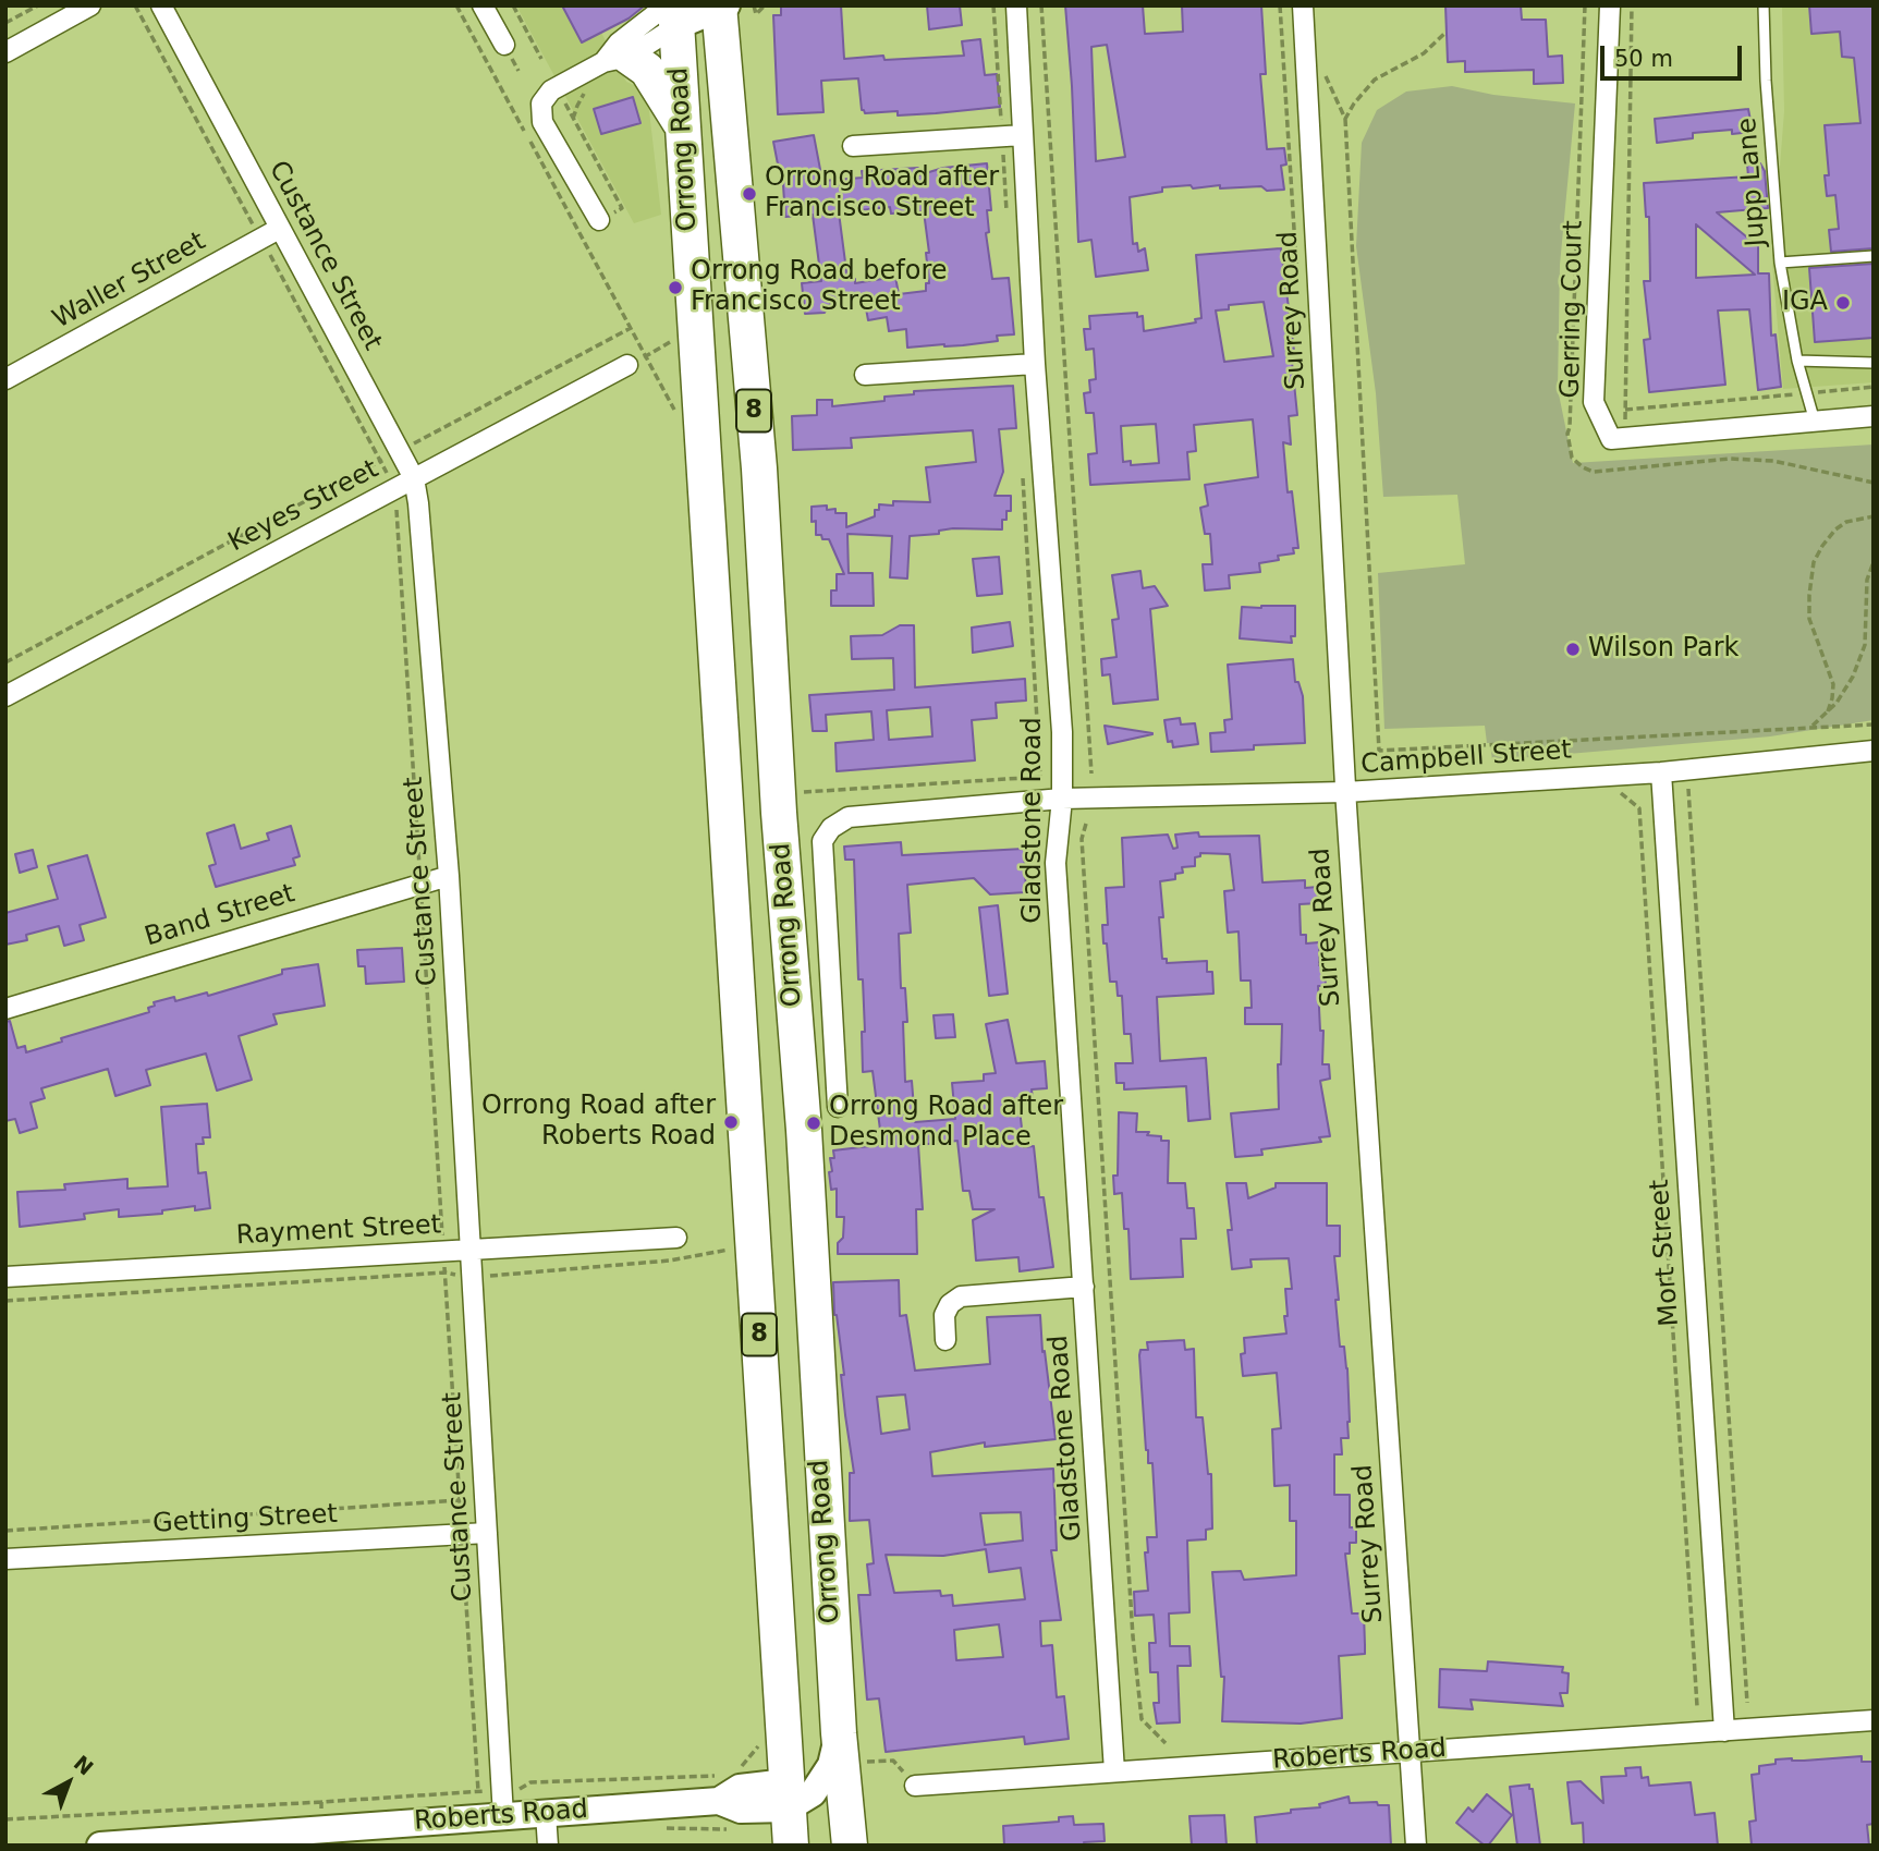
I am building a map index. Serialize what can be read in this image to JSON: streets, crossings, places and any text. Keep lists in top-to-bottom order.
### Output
{
  "streets": {
    "highway": ["Orrong Road", "8"],
    "main road": ["Roberts Road"],
    "street": [
      "Custance Street",
      "Waller Street",
      "Gerring Court",
      "Surrey Road",
      "Keyes Street",
      "Campbell Street",
      "Gladstone Road",
      "Band Street",
      "Rayment Street",
      "Mort Street",
      "Getting Street"
    ],
    "lane": ["Jupp Lane"]
  },
  "crossings": [
    ["Orrong Road", "Roberts Road"],
    ["Custance Street", "Waller Street"],
    ["Custance Street", "Keyes Street"],
    ["Custance Street", "Band Street"],
    ["Custance Street", "Rayment Street"],
    ["Custance Street", "Getting Street"],
    ["Custance Street", "Roberts Road"],
    ["Surrey Road", "Campbell Street"],
    ["Surrey Road", "Roberts Road"],
    ["Campbell Street", "Gladstone Road"],
    ["Campbell Street", "Mort Street"],
    ["Gladstone Road", "Roberts Road"],
    ["Mort Street", "Roberts Road"]
  ],
  "places": [
    "Orrong Road after Francisco Street",
    "Orrong Road before Francisco Street",
    "IGA",
    "Wilson Park",
    "Orrong Road after Roberts Road",
    "Orrong Road after Desmond Place"
  ],
  "scale_bar": "50 m",
  "north": "top right"
}
